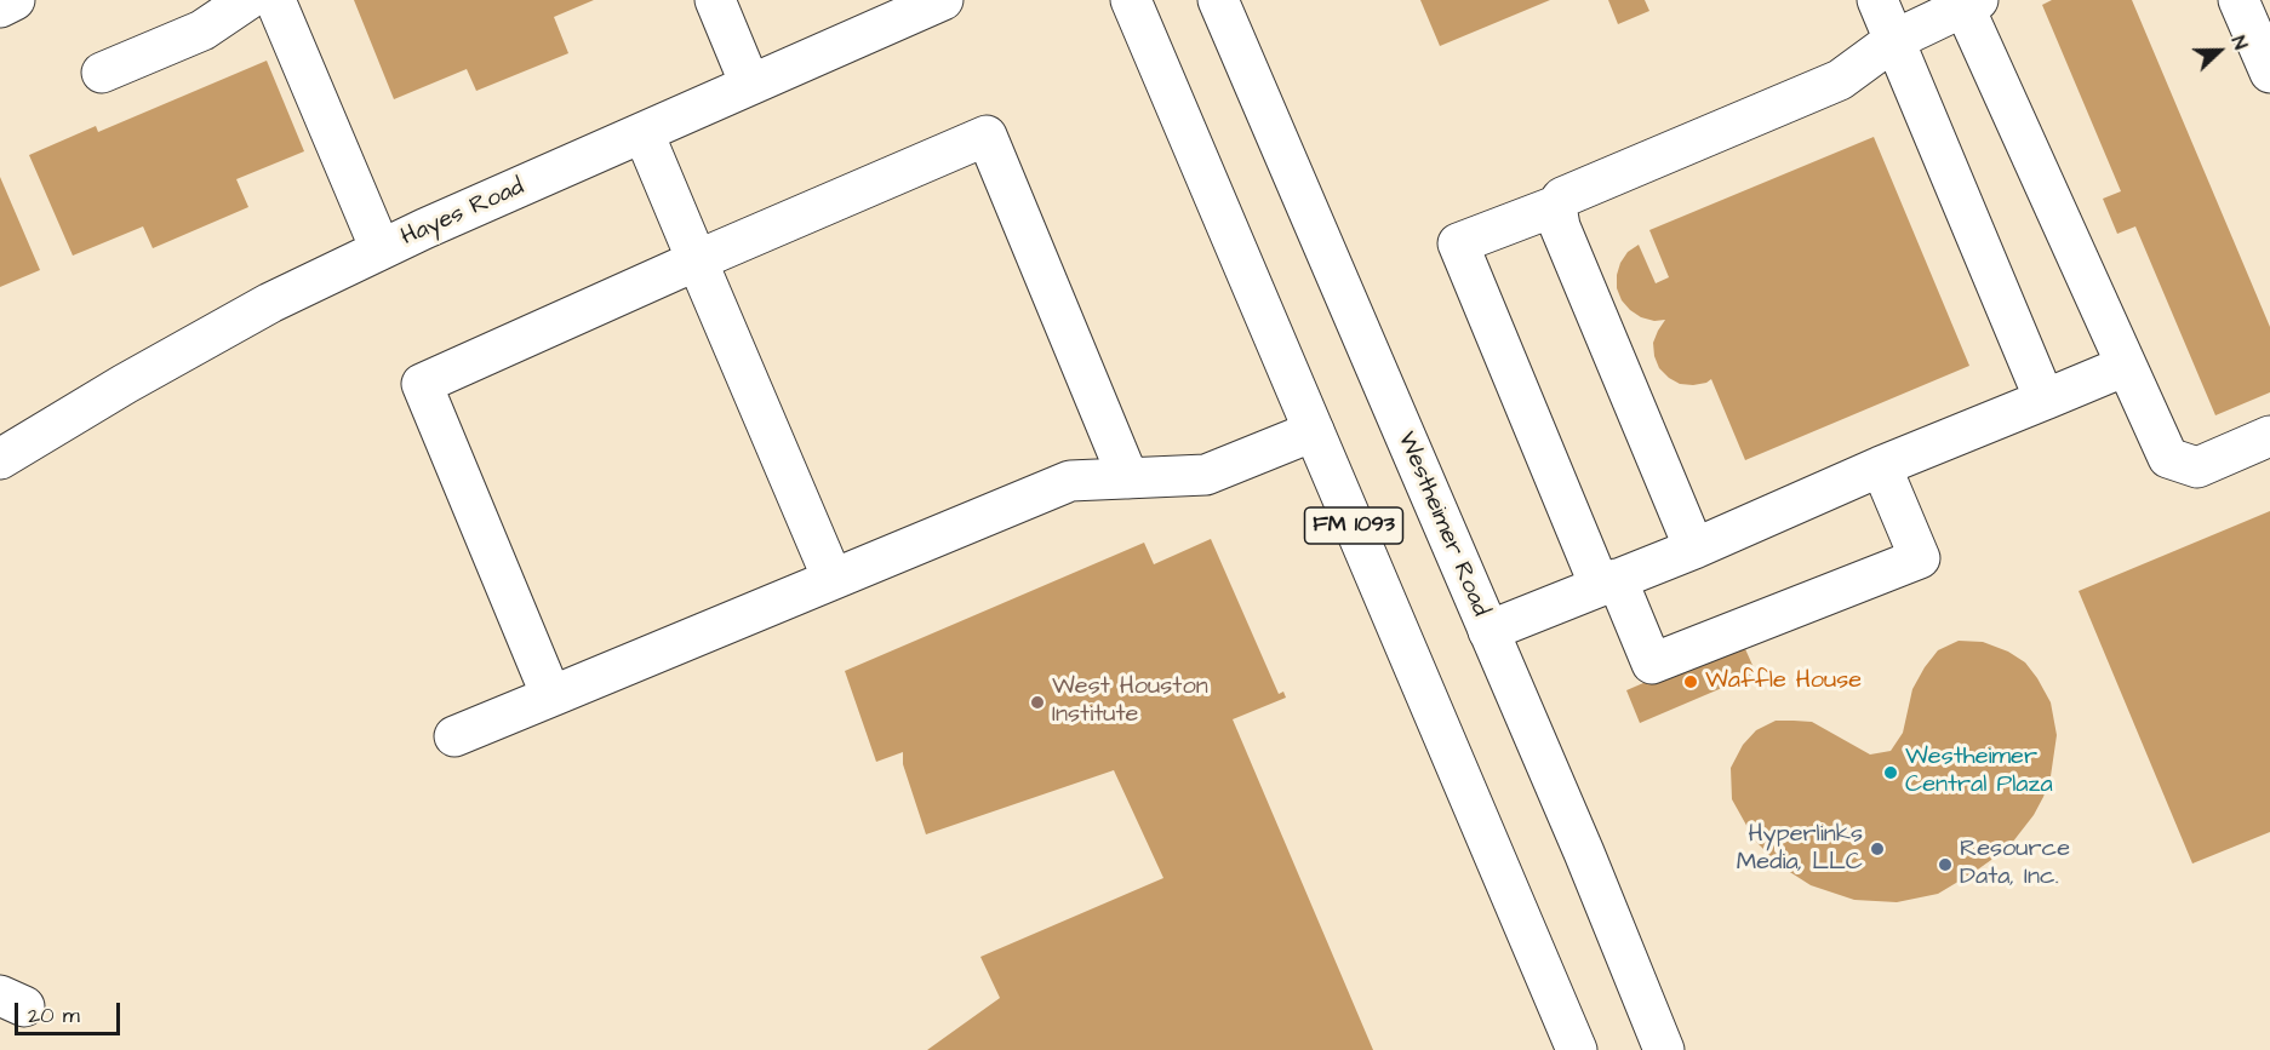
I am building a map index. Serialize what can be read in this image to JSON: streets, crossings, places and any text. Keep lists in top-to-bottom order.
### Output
{
  "streets": {
    "main road": ["Hayes Road", "Westheimer Road", "FM 1093"]
  },
  "places": [
    "Waffle House",
    "West Houston Institute",
    "Westheimer Central Plaza",
    "Hyperlinks Media, LLC",
    "Resource Data, Inc."
  ],
  "scale_bar": "20 m",
  "north": "right"
}
